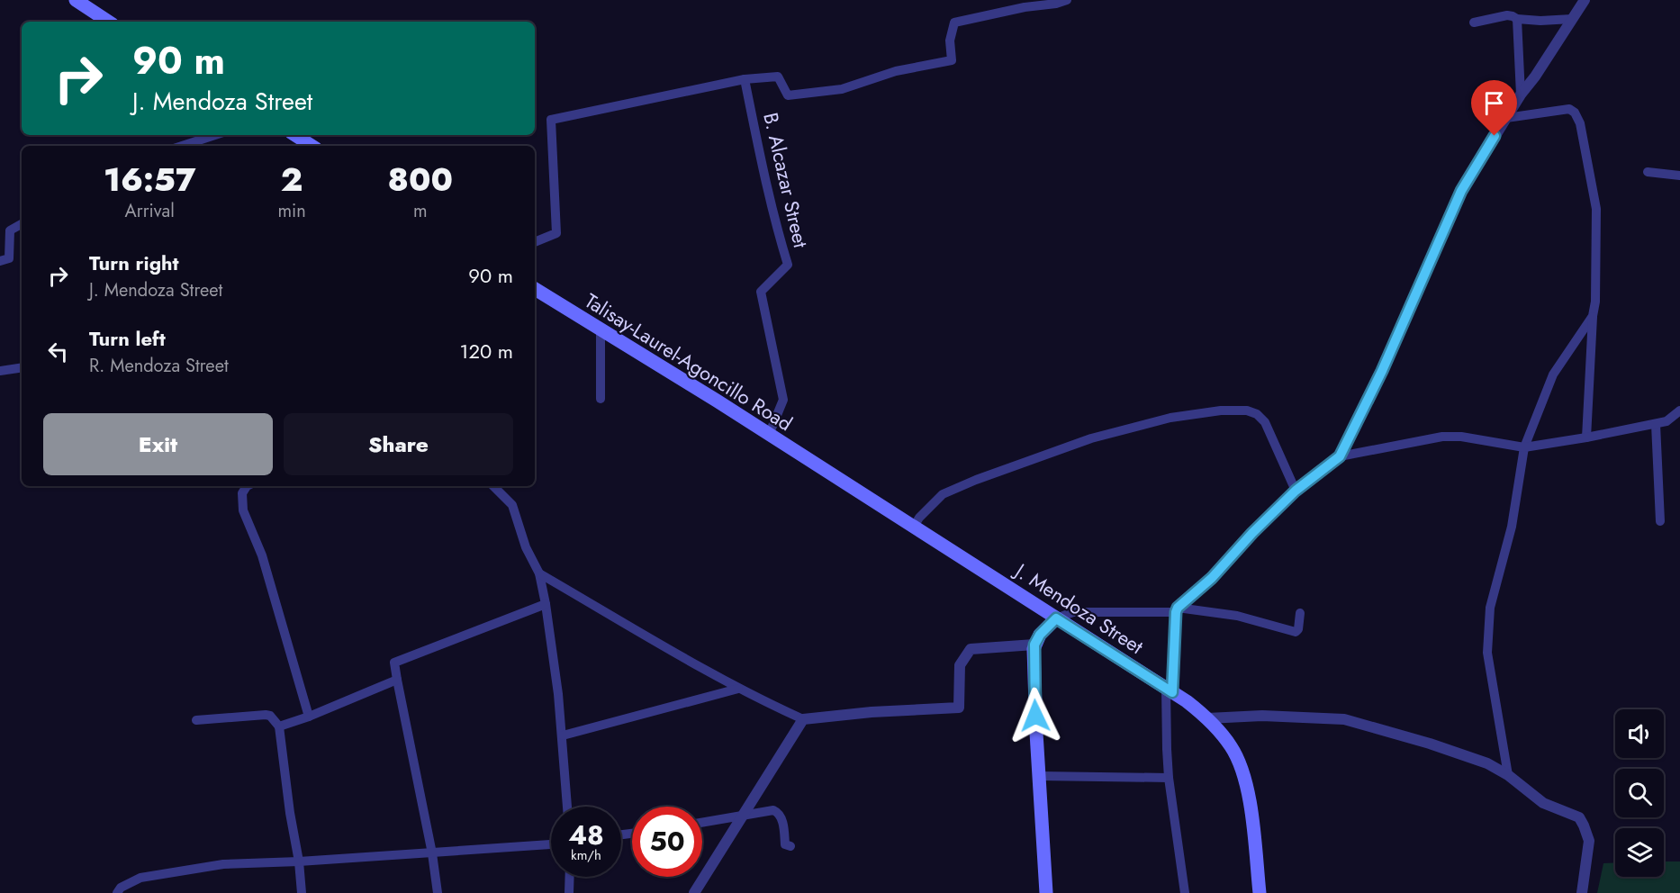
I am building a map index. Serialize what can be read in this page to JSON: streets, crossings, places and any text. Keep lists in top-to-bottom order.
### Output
{
  "streets": {
    "main road": ["Talisay-Laurel-Agoncillo Road", "J. Mendoza Street"],
    "street": ["B. Alcazar Street"]
  },
  "crossings": [
    ["B. Alcazar Street", "Talisay-Laurel-Agoncillo Road"],
    ["Talisay-Laurel-Agoncillo Road", "J. Mendoza Street"]
  ],
  "page": {
    "turn": ["90 m", "J. Mendoza Street"],
    "eta": [
      "16:57",
      "Arrival",
      "2",
      "min",
      "800",
      "m"
    ],
    "list": [
      {
        "name": "Turn right",
        "note": "J. Mendoza Street",
        "value": "90 m"
      },
      {
        "name": "Turn left",
        "note": "R. Mendoza Street",
        "value": "120 m"
      }
    ],
    "buttons": ["Exit", "Share"],
    "speed": "48 km/h",
    "limit": "50"
  }
}
